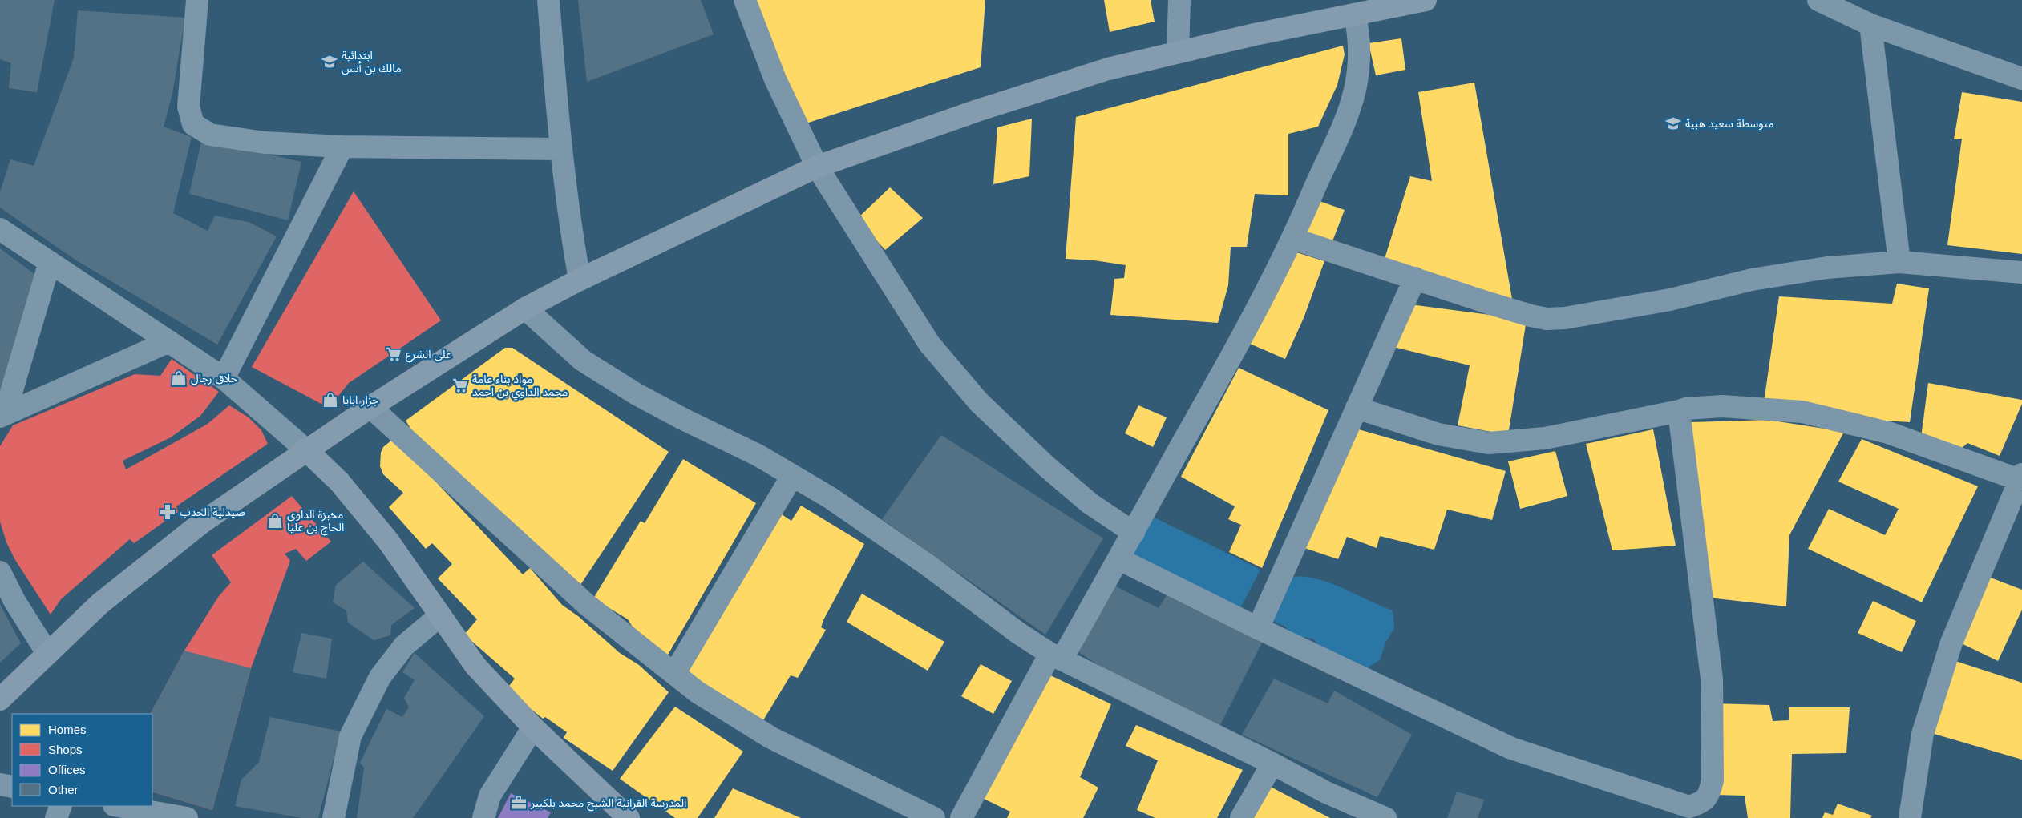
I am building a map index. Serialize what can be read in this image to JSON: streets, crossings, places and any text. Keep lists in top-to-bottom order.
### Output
{
  "places": {
    "school or university": ["ابتدائية مالك بن أنس", "متوسطة سعيد هبية"],
    "supermarket": ["على الشرع", "مواد بناء عامة محمد الداوي بن احمد"],
    "shop": ["حلاق رجال", "جزار ابايا", "مخبزة الداوي الحاج بن عليا"],
    "pharmacy": ["صيدلية الحدب"],
    "office": ["المدرسة القرانية الشيح محمد بلكبير"]
  },
  "legend": [
    "Homes",
    "Shops",
    "Offices",
    "Other"
  ]
}
